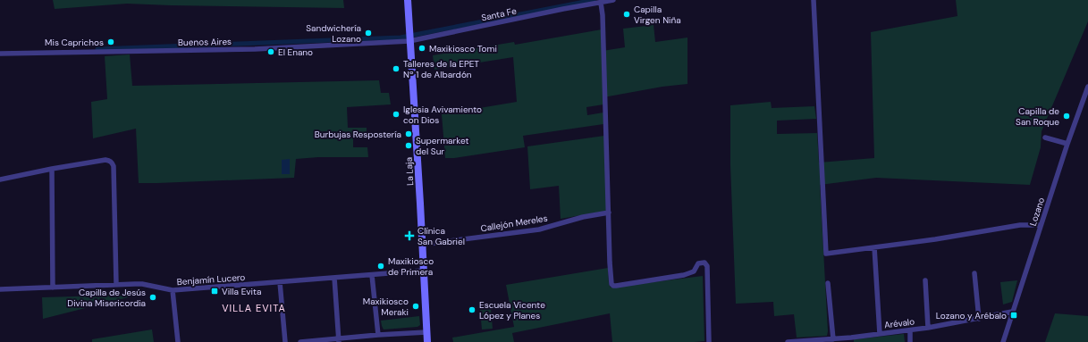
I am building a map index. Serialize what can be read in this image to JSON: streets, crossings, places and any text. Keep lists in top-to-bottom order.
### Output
{
  "streets": {
    "main road": ["La Laja"],
    "street": [
      "Santa Fe",
      "Buenos Aires",
      "Lozano",
      "Callejón Mereles",
      "Benjamín Lucero",
      "Arévalo"
    ]
  },
  "crossings": [
    ["Santa Fe", "Buenos Aires"],
    ["Santa Fe", "La Laja"],
    ["Buenos Aires", "La Laja"],
    ["La Laja", "Callejón Mereles"],
    ["La Laja", "Benjamín Lucero"],
    ["Lozano", "Arévalo"]
  ],
  "districts": ["VILLA EVITA"],
  "places": {
    "other": [
      "Capilla Virgen Niña",
      "Sandwichería Lozano",
      "Mis Caprichos",
      "Maxikiosco Tomi",
      "El Enano",
      "Talleres de la EPET Nº 1 de Albardón",
      "Iglesia Avivamiento con Dios",
      "Capilla de San Roque",
      "Burbujas Respostería",
      "Supermarket del Sur",
      "Maxikiosco de Primera",
      "Capilla de Jesús Divina Misericordia",
      "Maxikiosco Meraki",
      "Escuela Vicente López y Planes"
    ],
    "health": ["Clínica San Gabriel"],
    "transit": ["Villa Evita", "Lozano y Arébalo"]
  }
}
